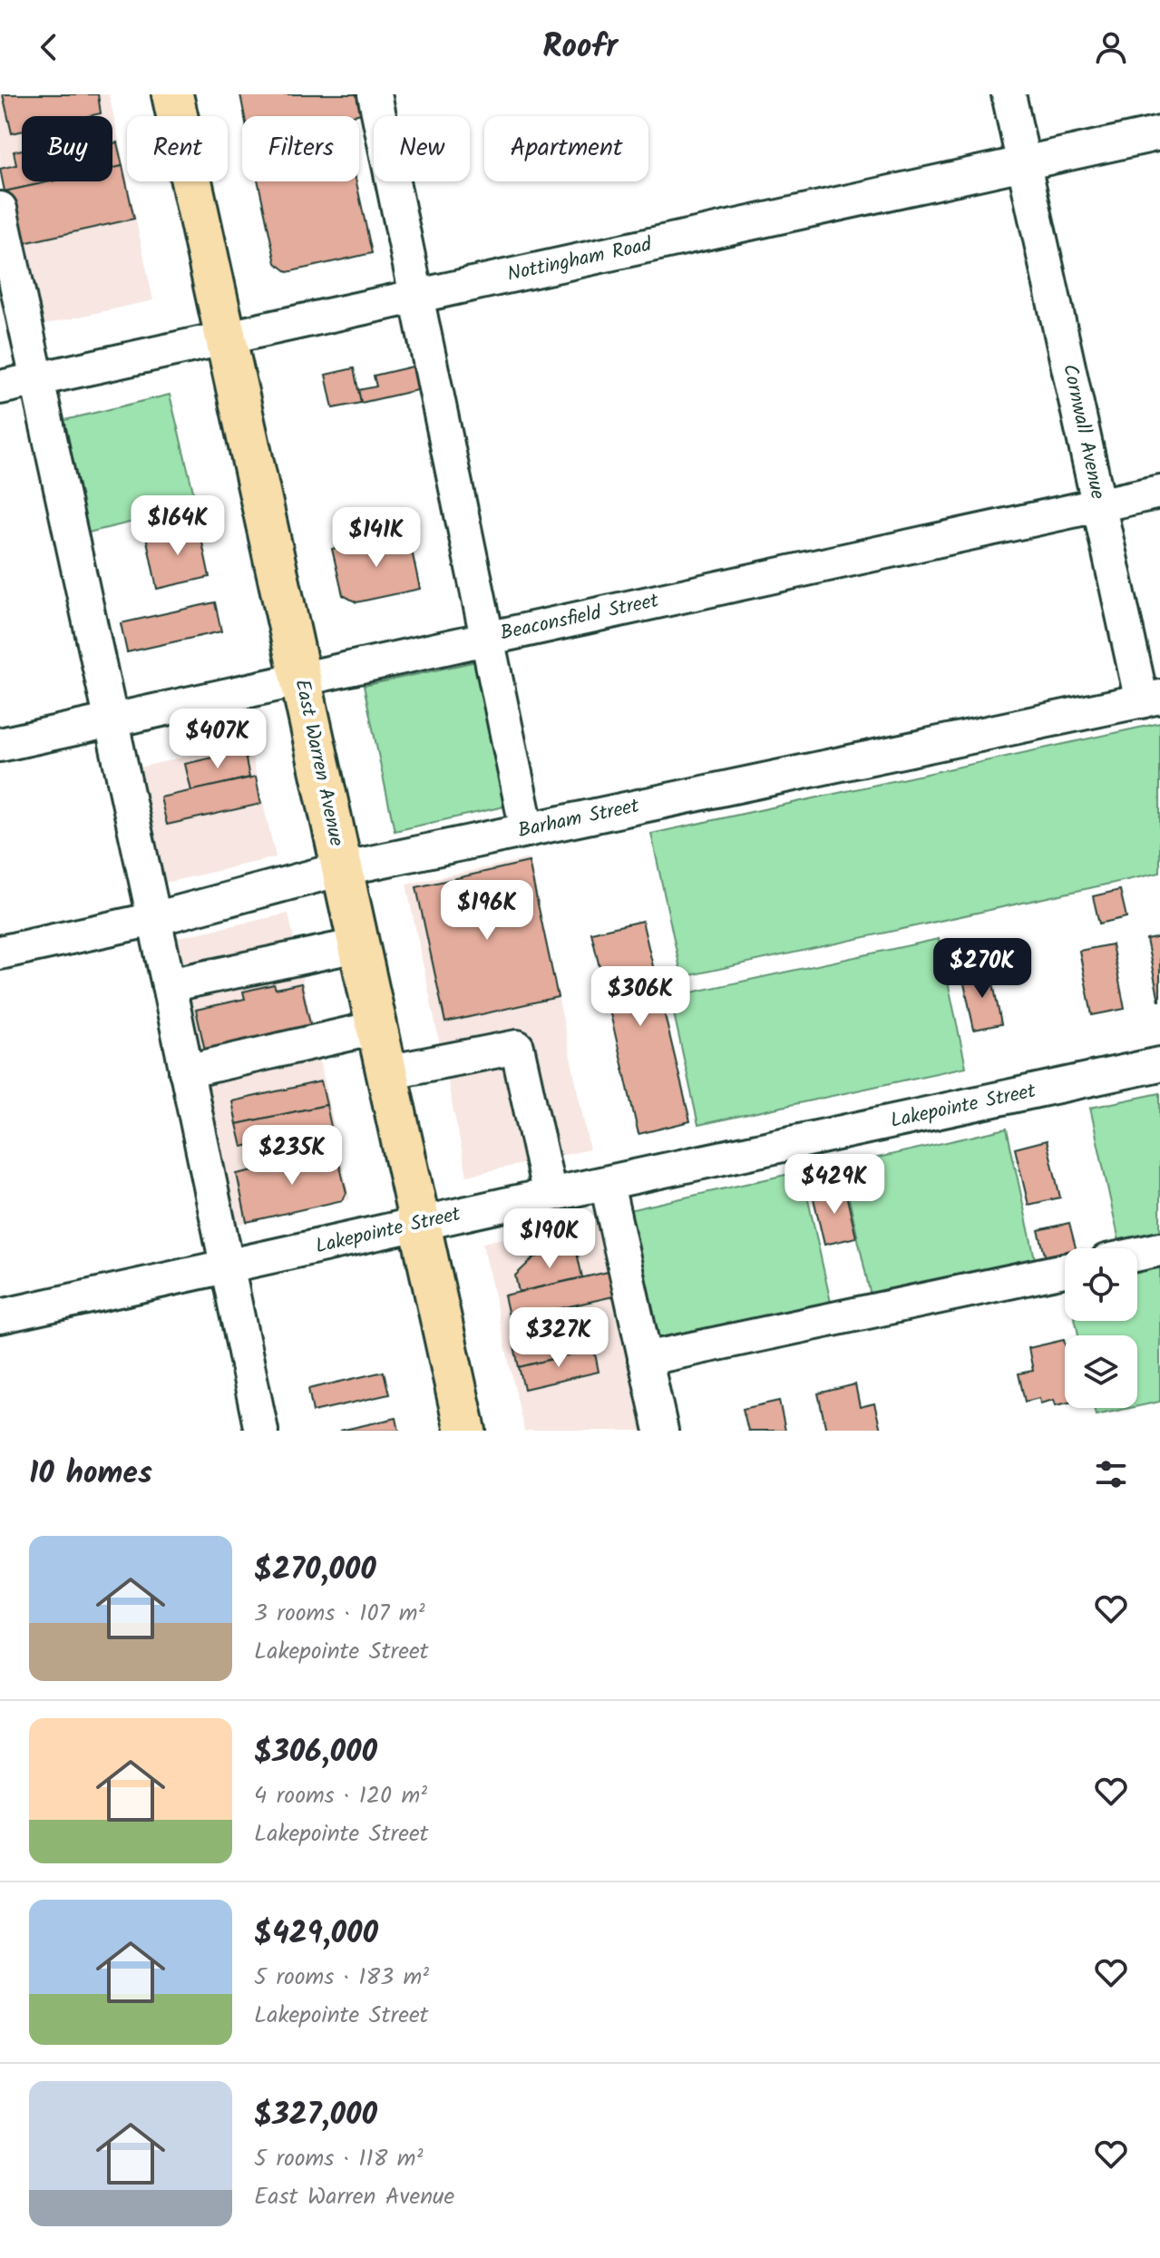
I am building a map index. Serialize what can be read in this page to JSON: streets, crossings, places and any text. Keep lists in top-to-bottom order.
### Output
{
  "streets": {
    "main road": ["East Warren Avenue"],
    "street": [
      "Nottingham Road",
      "Cornwall Avenue",
      "Beaconsfield Street",
      "Barham Street",
      "Lakepointe Street"
    ]
  },
  "crossings": [
    ["Nottingham Road", "Cornwall Avenue"],
    ["Nottingham Road", "East Warren Avenue"],
    ["Cornwall Avenue", "Beaconsfield Street"],
    ["Cornwall Avenue", "Barham Street"],
    ["Beaconsfield Street", "East Warren Avenue"],
    ["East Warren Avenue", "Barham Street"],
    ["East Warren Avenue", "Lakepointe Street"]
  ],
  "page": {
    "header": "Roofr",
    "chip": [
      "Buy",
      "Rent",
      "Filters",
      "New",
      "Apartment"
    ],
    "price": [
      "$164K",
      "$141K",
      "$407K",
      "$196K",
      "$270K",
      "$306K",
      "$235K",
      "$429K",
      "$190K",
      "$327K"
    ],
    "heading": "10 homes",
    "list": [
      {
        "name": "$270,000",
        "note": "3 rooms · 107 m² · Lakepointe Street"
      },
      {
        "name": "$306,000",
        "note": "4 rooms · 120 m² · Lakepointe Street"
      },
      {
        "name": "$429,000",
        "note": "5 rooms · 183 m² · Lakepointe Street"
      },
      {
        "name": "$327,000",
        "note": "5 rooms · 118 m² · East Warren Avenue"
      }
    ]
  }
}
